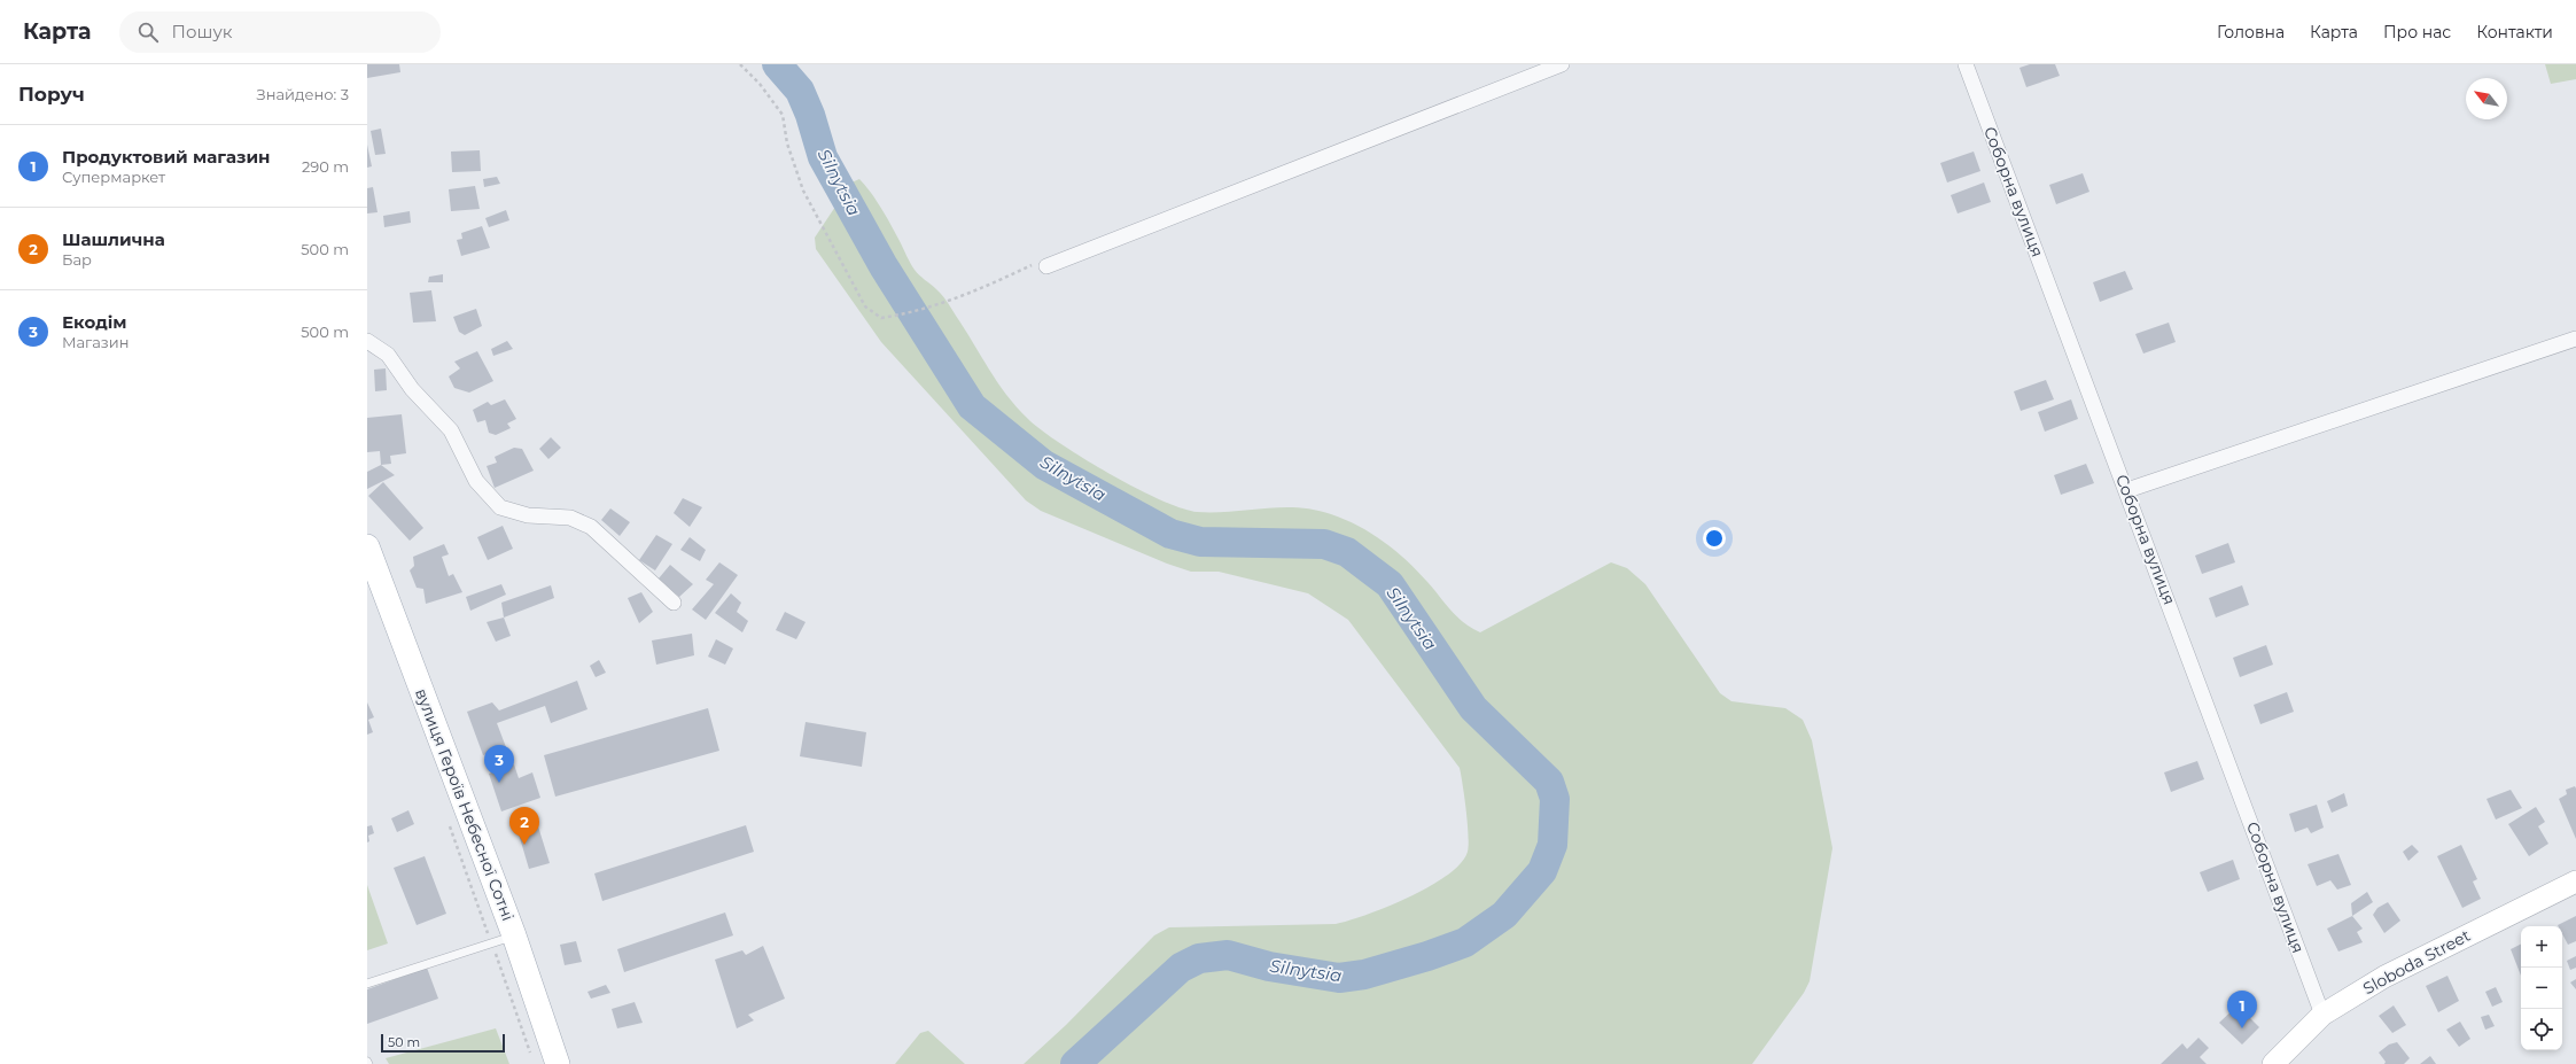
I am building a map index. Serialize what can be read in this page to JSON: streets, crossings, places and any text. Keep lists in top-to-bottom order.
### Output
{
  "streets": {
    "main road": ["вулиця Героїв Небесної Сотні"],
    "street": ["Соборна вулиця", "Sloboda Street"]
  },
  "crossings": [
    ["Соборна вулиця", "Sloboda Street"]
  ],
  "water": ["Silnytsia"],
  "scale_bar": "50 m",
  "north": "top left",
  "page": {
    "header": "Карта",
    "search": "Пошук",
    "nav": [
      "Головна",
      "Карта",
      "Про нас",
      "Контакти"
    ],
    "heading": ["Поруч", "Знайдено: 3"],
    "list": [
      {
        "mark": "1",
        "name": "Продуктовий магазин",
        "note": "Супермаркет",
        "value": "290 m"
      },
      {
        "mark": "2",
        "name": "Шашлична",
        "note": "Бар",
        "value": "500 m"
      },
      {
        "mark": "3",
        "name": "Екодім",
        "note": "Магазин",
        "value": "500 m"
      }
    ],
    "pins": ["3", "2", "1"],
    "map_buttons": ["+", "−"],
    "scale": "50 m"
  }
}
